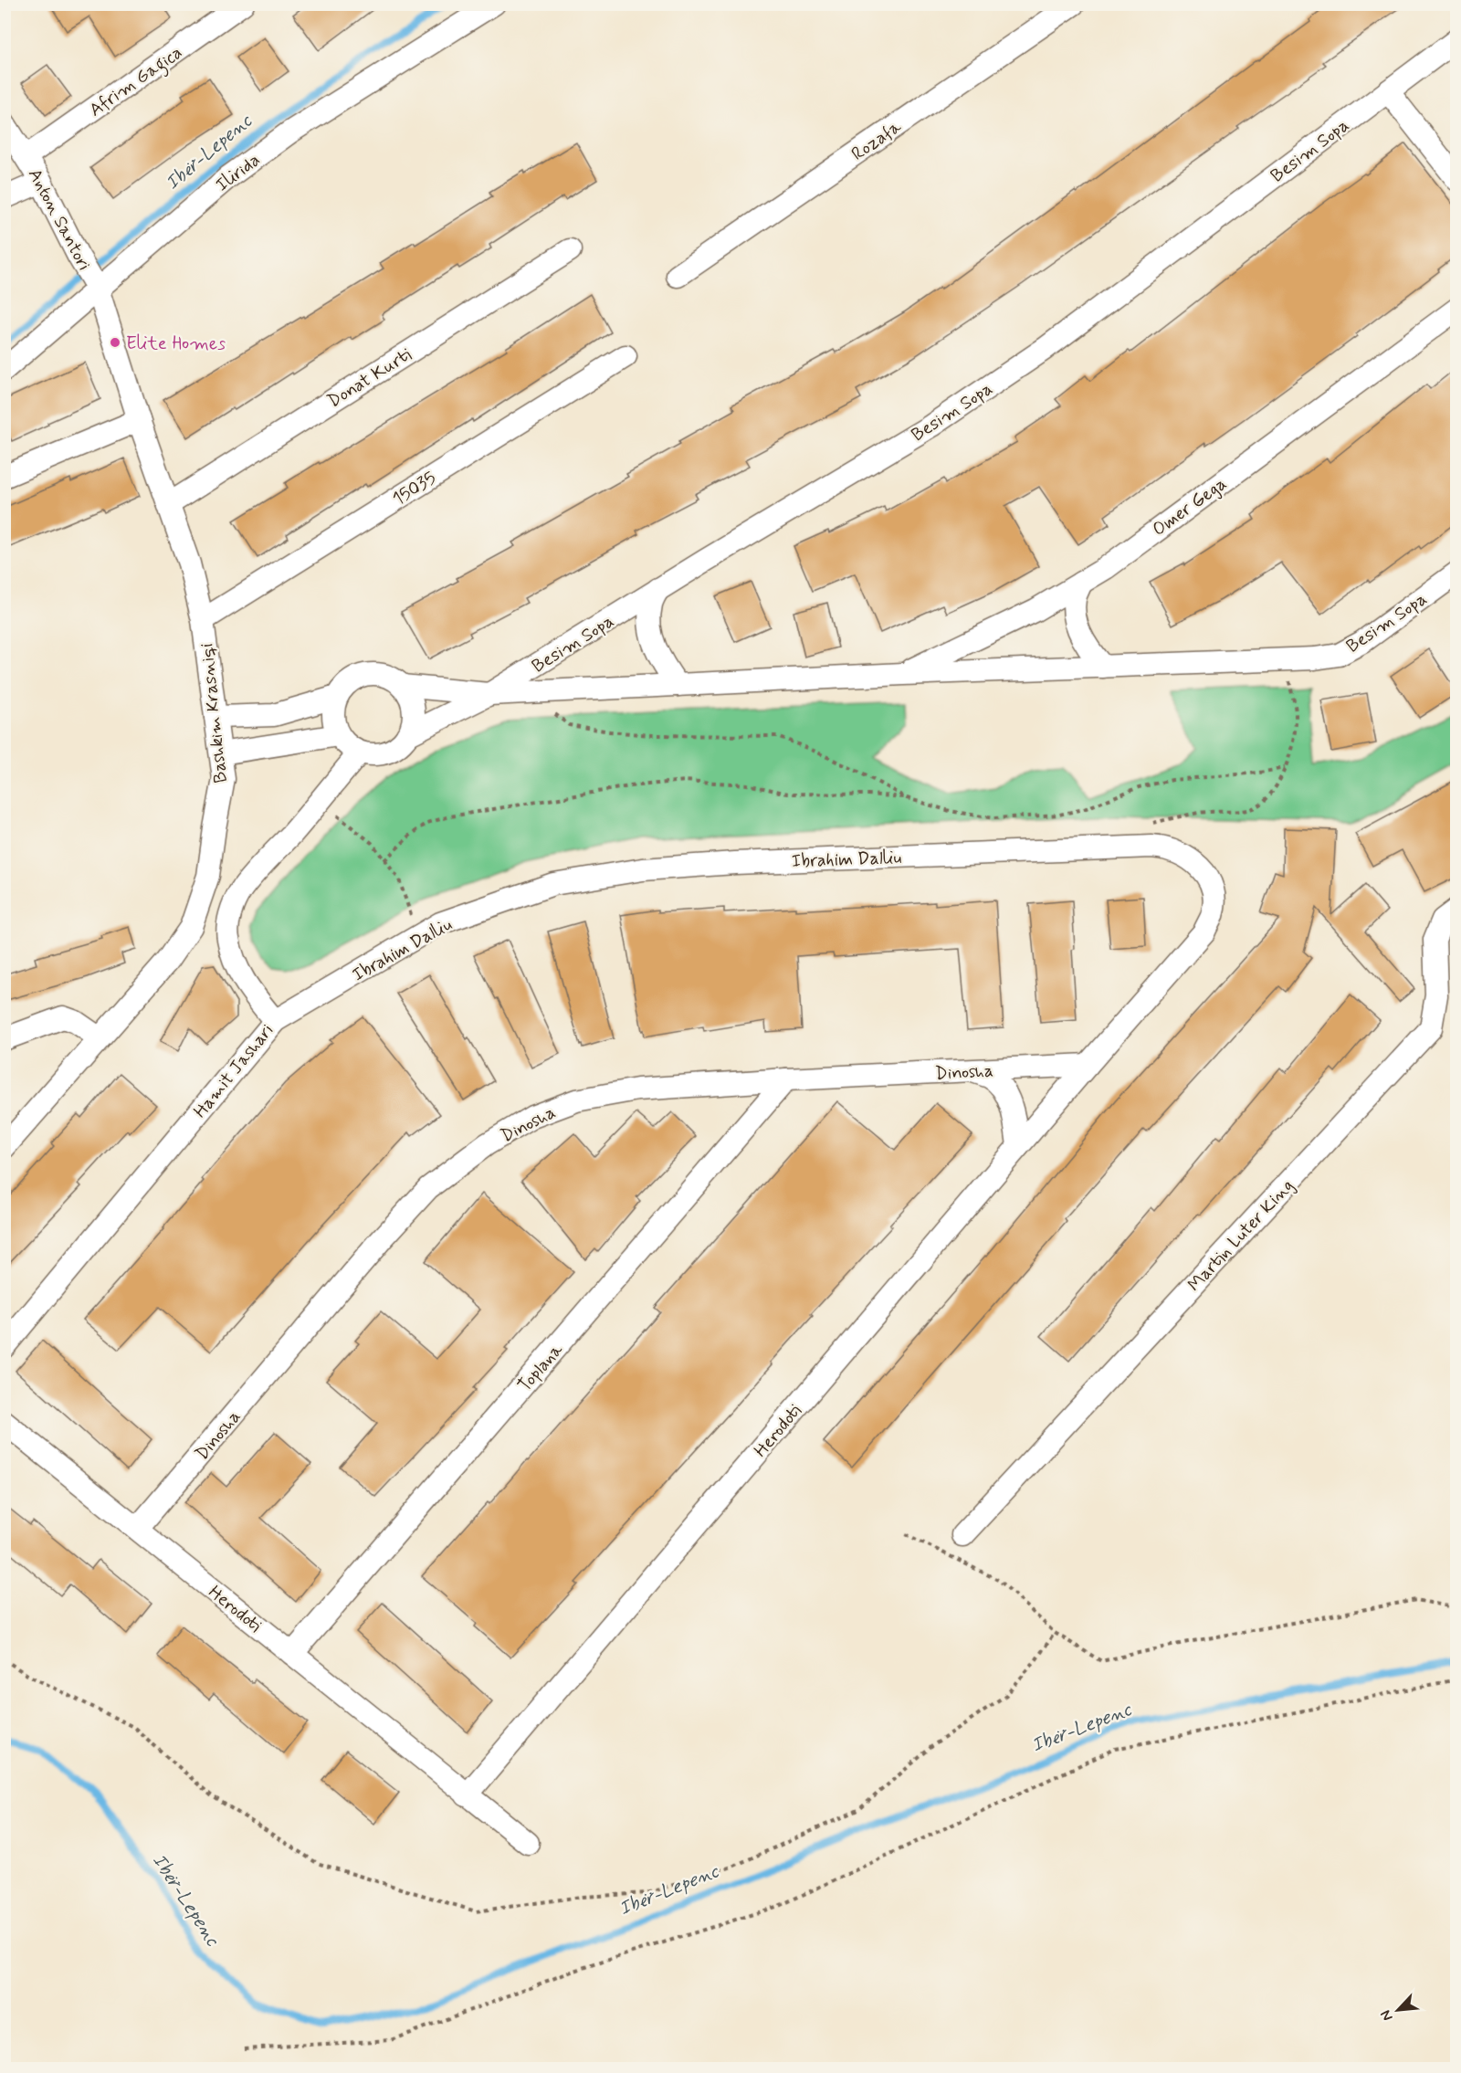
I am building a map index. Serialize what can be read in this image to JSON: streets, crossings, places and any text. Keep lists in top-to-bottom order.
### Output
{
  "streets": {
    "street": [
      "Afrim Gagica",
      "Rozafa",
      "Besim Sopa",
      "Ilirida",
      "Anton Santori",
      "Donat Kurti",
      "15035",
      "Omer Gega",
      "Bashkim Krasniqi",
      "Ibrahim Dalliu",
      "Hamit Jashari",
      "Dinosha",
      "Martin Luter King",
      "Toplana",
      "Herodoti"
    ]
  },
  "crossings": [
    ["Afrim Gagica", "Anton Santori"],
    ["Besim Sopa", "Omer Gega"],
    ["Besim Sopa", "Hamit Jashari"],
    ["Ilirida", "Anton Santori"],
    ["Ilirida", "Bashkim Krasniqi"],
    ["Anton Santori", "Bashkim Krasniqi"],
    ["Donat Kurti", "Bashkim Krasniqi"],
    ["15035", "Bashkim Krasniqi"],
    ["Ibrahim Dalliu", "Hamit Jashari"],
    ["Ibrahim Dalliu", "Dinosha"],
    ["Ibrahim Dalliu", "Herodoti"],
    ["Dinosha", "Toplana"],
    ["Dinosha", "Herodoti"],
    ["Toplana", "Herodoti"]
  ],
  "water": ["Ibër-Lepenc"],
  "places": ["Elite Homes"],
  "north": "bottom left"
}
